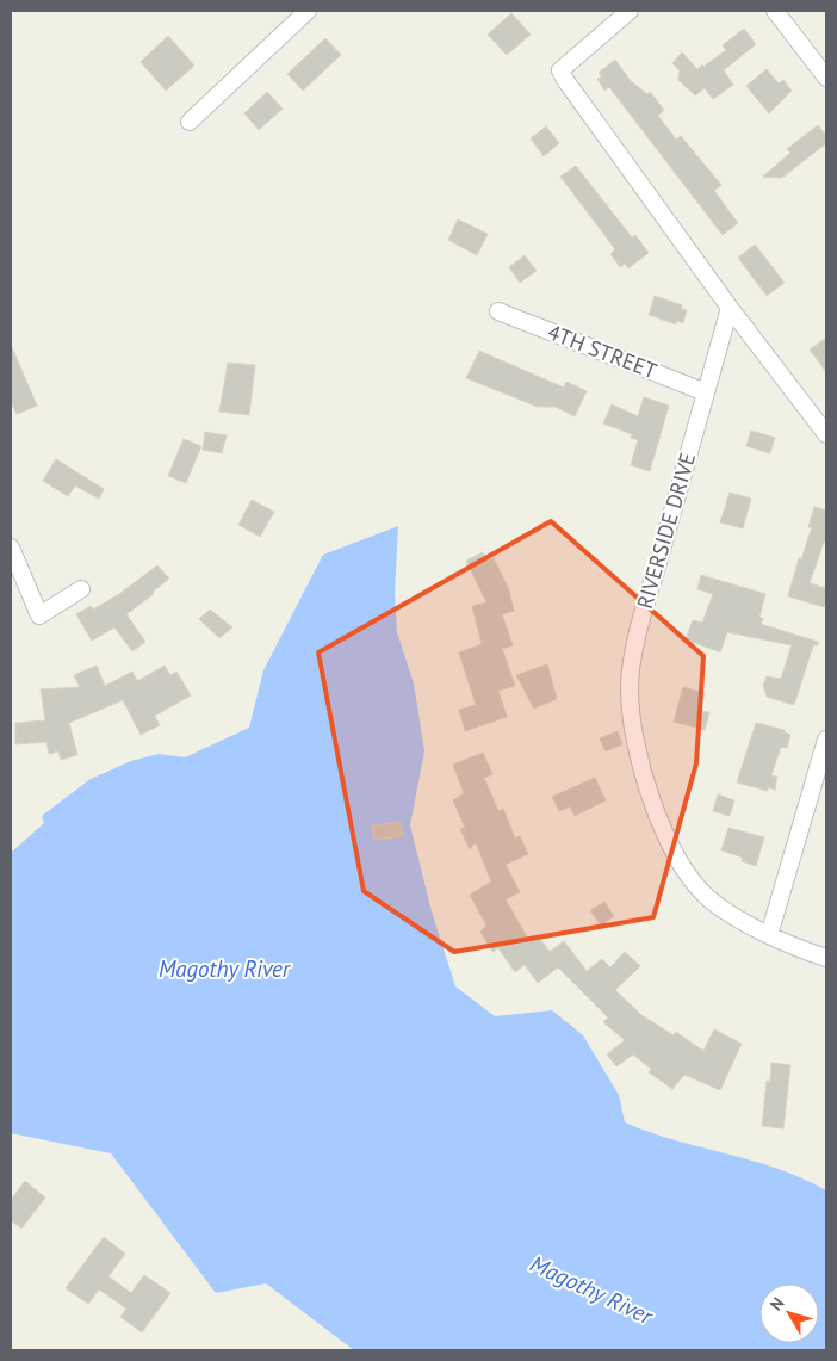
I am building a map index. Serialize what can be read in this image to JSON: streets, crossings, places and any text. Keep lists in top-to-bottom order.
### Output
{
  "streets": {
    "street": ["4TH STREET", "RIVERSIDE DRIVE"]
  },
  "crossings": [
    ["4TH STREET", "RIVERSIDE DRIVE"]
  ],
  "water": ["Magothy River"],
  "north": "top left"
}
